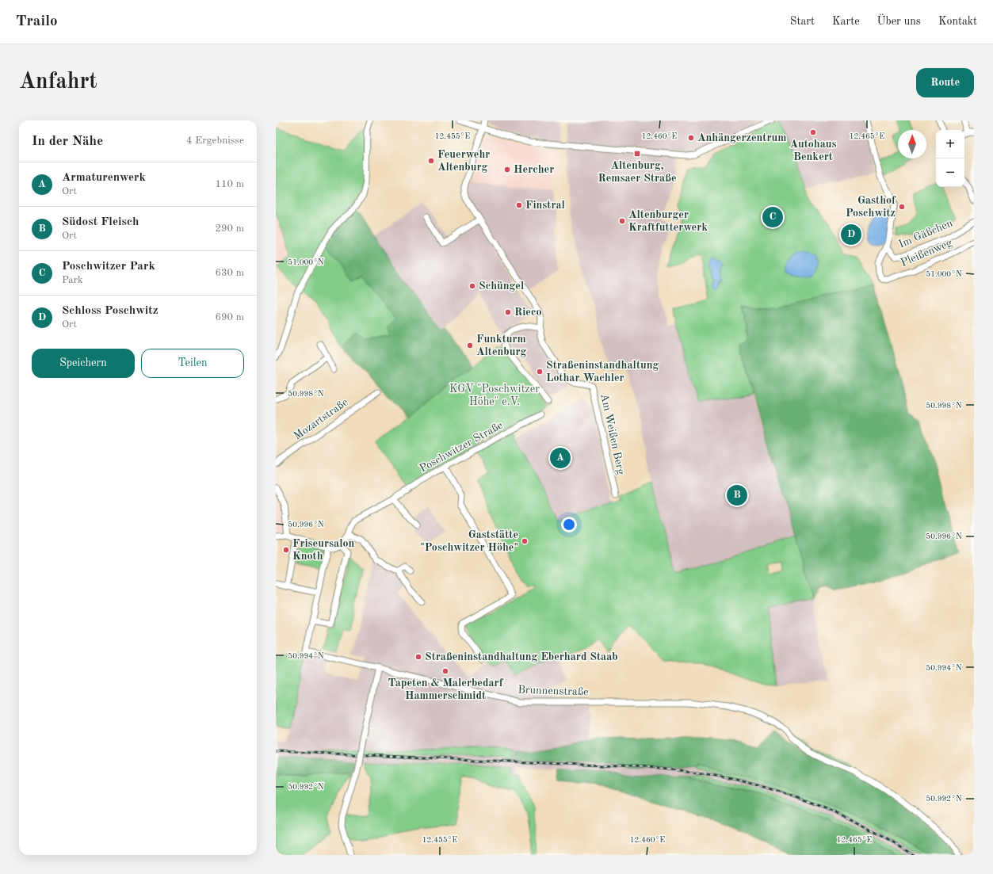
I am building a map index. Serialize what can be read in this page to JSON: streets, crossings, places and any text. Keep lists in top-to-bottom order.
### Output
{
  "streets": {
    "street": [
      "Im Gäßchen",
      "Pleißenweg",
      "Mozartstraße",
      "Am Weißen Berg",
      "Poschwitzer Straße",
      "Brunnenstraße"
    ]
  },
  "crossings": [
    ["Im Gäßchen", "Pleißenweg"]
  ],
  "parks": ["KGV \"Poschwitzer Höhe\" e.V."],
  "places": {
    "other": [
      "Autohaus Benkert",
      "Anhängerzentrum",
      "Feuerwehr Altenburg",
      "Hercher",
      "Finstral",
      "Gasthof Poschwitz",
      "Altenburger Kraftfutterwerk",
      "Schüngel",
      "Rieco",
      "Funkturm Altenburg",
      "Straßeninstandhaltung Lothar Wachler",
      "Gaststätte \"Poschwitzer Höhe\"",
      "Friseursalon Knoth",
      "Straßeninstandhaltung Eberhard Staab",
      "Tapeten & Malerbedarf Hammerschmidt"
    ],
    "transit": ["Altenburg, Remsaer Straße"]
  },
  "north": "top",
  "page": {
    "header": "Trailo",
    "nav": [
      "Start",
      "Karte",
      "Über uns",
      "Kontakt"
    ],
    "buttons": [
      "Route",
      ["Speichern", "Teilen"]
    ],
    "title": "Anfahrt",
    "heading": ["In der Nähe", "4 Ergebnisse"],
    "map_buttons": ["+", "−"],
    "list": [
      {
        "mark": "A",
        "name": "Armaturenwerk",
        "note": "Ort",
        "value": "110 m"
      },
      {
        "mark": "B",
        "name": "Südost Fleisch",
        "note": "Ort",
        "value": "290 m"
      },
      {
        "mark": "C",
        "name": "Poschwitzer Park",
        "note": "Park",
        "value": "630 m"
      },
      {
        "mark": "D",
        "name": "Schloss Poschwitz",
        "note": "Ort",
        "value": "690 m"
      }
    ],
    "pins": [
      "C",
      "D",
      "A",
      "B"
    ]
  },
  "coordinates": [
    "12.455°E",
    "12.460°E",
    "12.465°E",
    "51.000°N",
    "50.998°N",
    "50.996°N",
    "50.994°N",
    "50.992°N"
  ]
}
